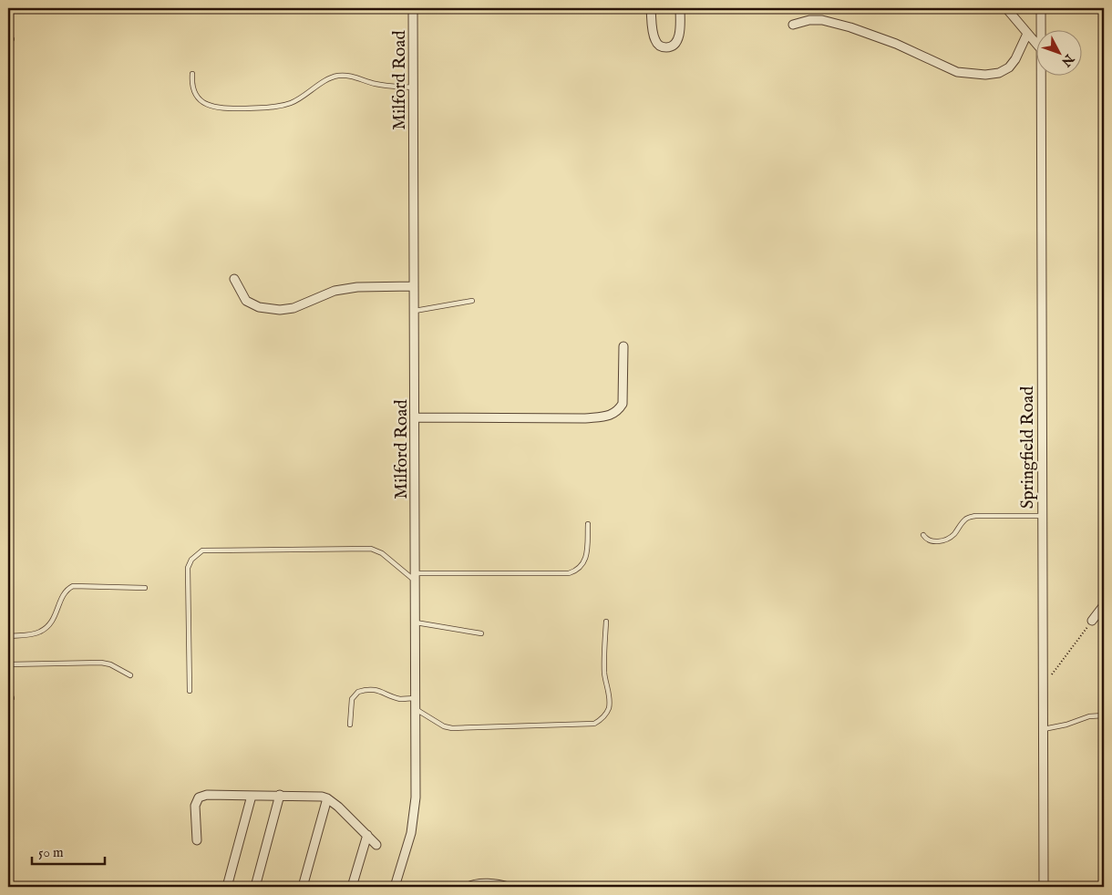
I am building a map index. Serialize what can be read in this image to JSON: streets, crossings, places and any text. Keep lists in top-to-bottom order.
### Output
{
  "streets": {
    "street": ["Milford Road", "Springfield Road"]
  },
  "scale_bar": "50 m",
  "north": "bottom right"
}
